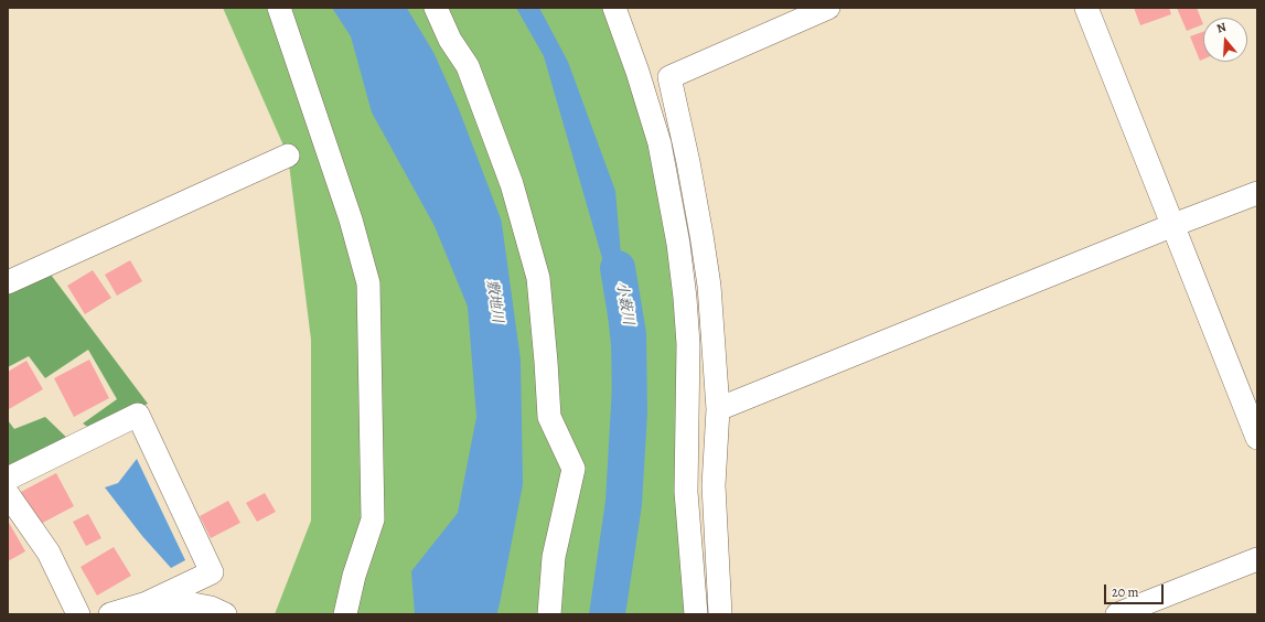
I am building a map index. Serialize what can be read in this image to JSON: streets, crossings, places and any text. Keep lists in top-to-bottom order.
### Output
{
  "water": ["敷地川", "小薮川"],
  "scale_bar": "20 m",
  "north": "top"
}
